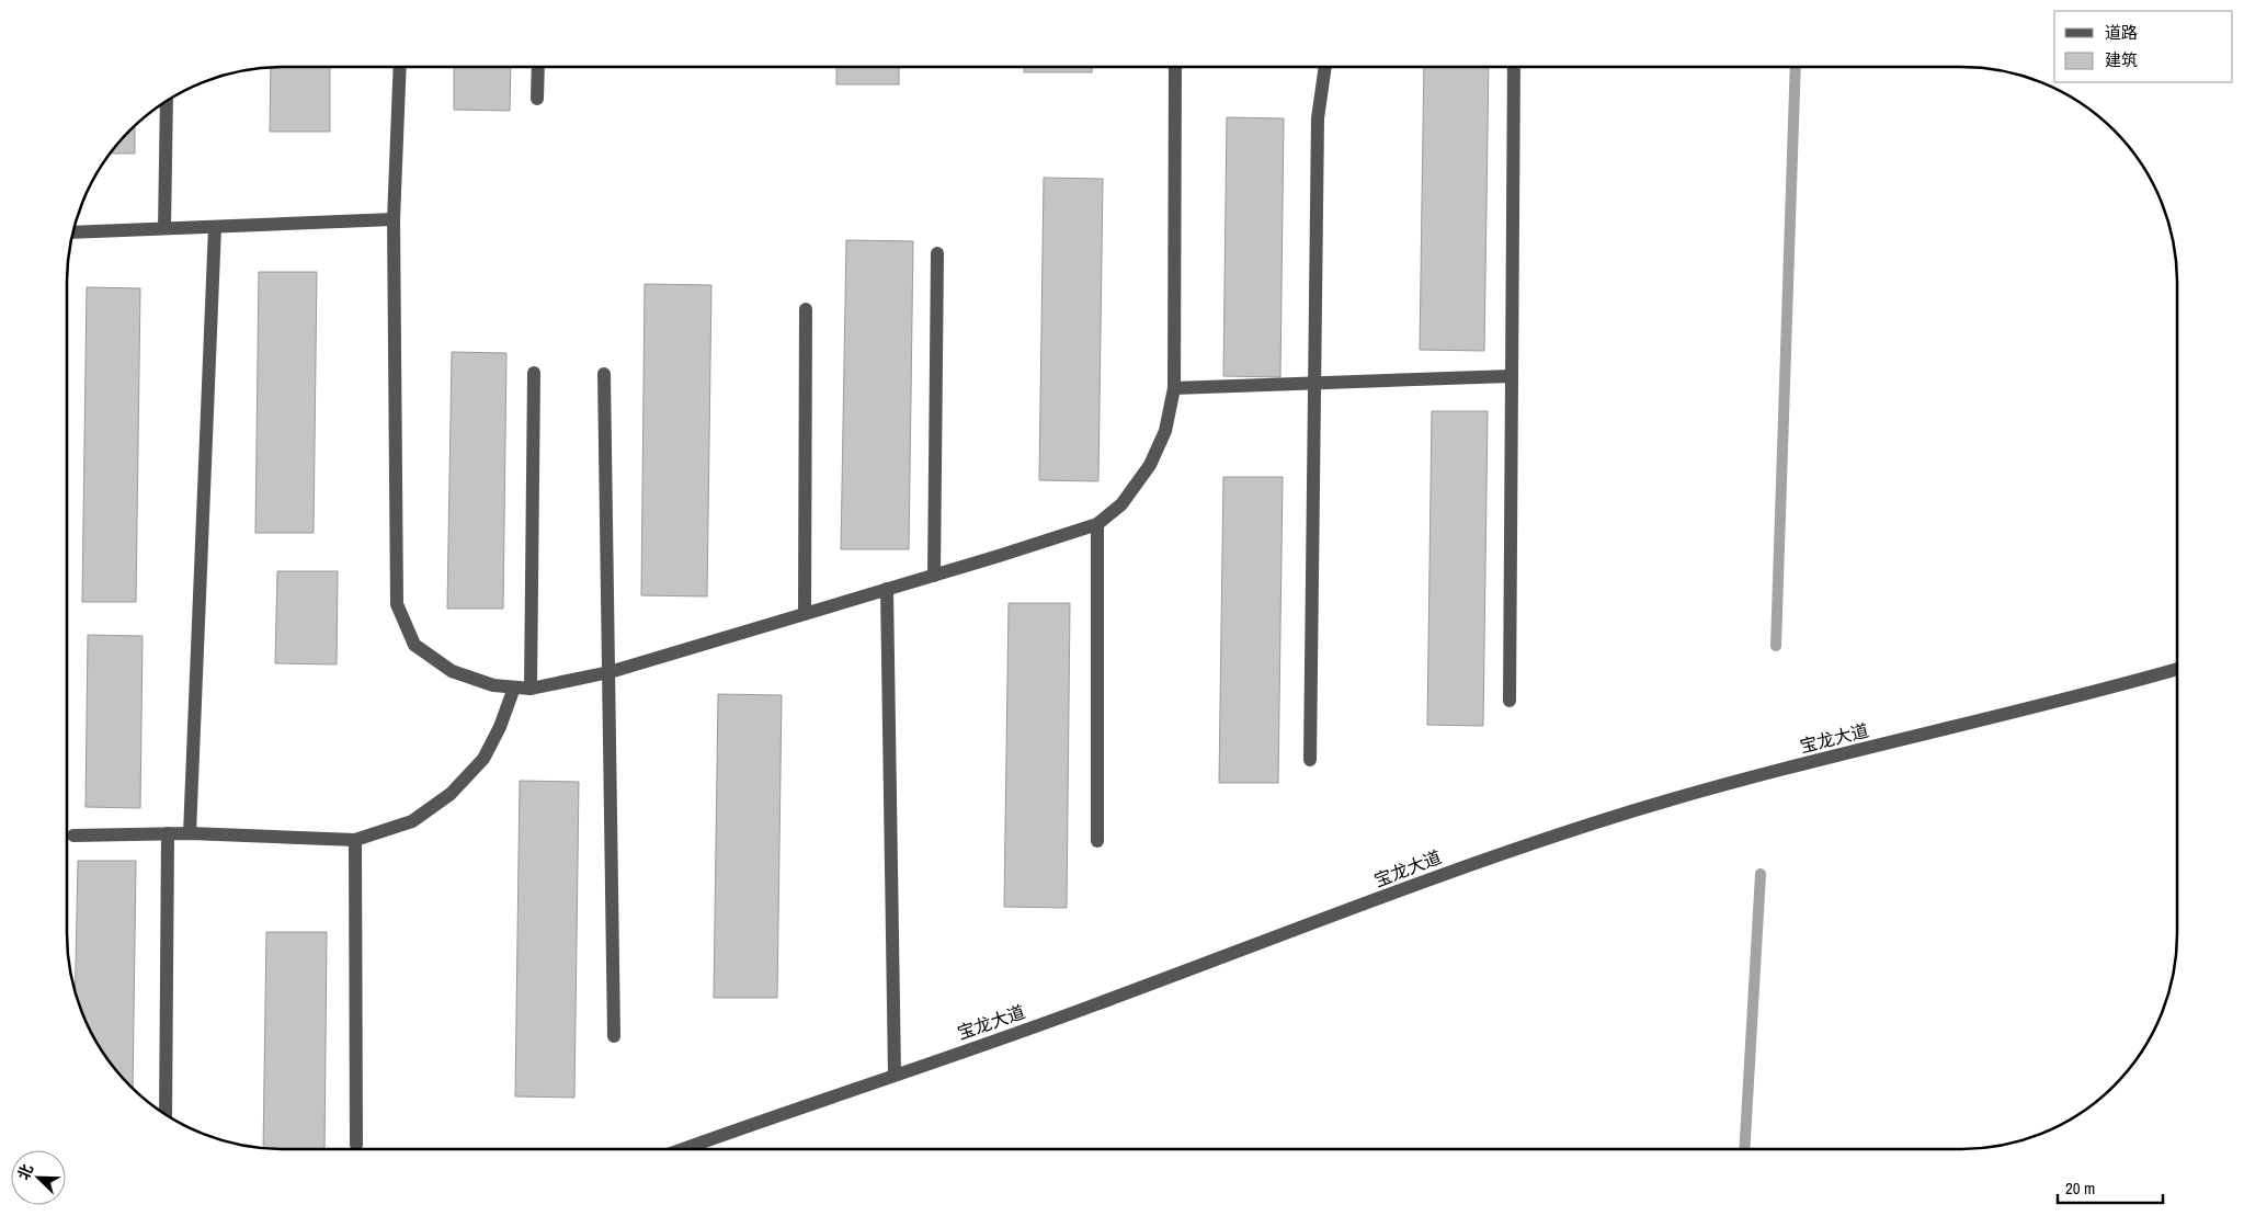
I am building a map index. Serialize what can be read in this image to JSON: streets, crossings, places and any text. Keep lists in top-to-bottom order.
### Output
{
  "streets": {
    "street": ["宝龙大道"]
  },
  "legend": ["道路", "建筑"],
  "scale_bar": "20 m",
  "north": "top left"
}
